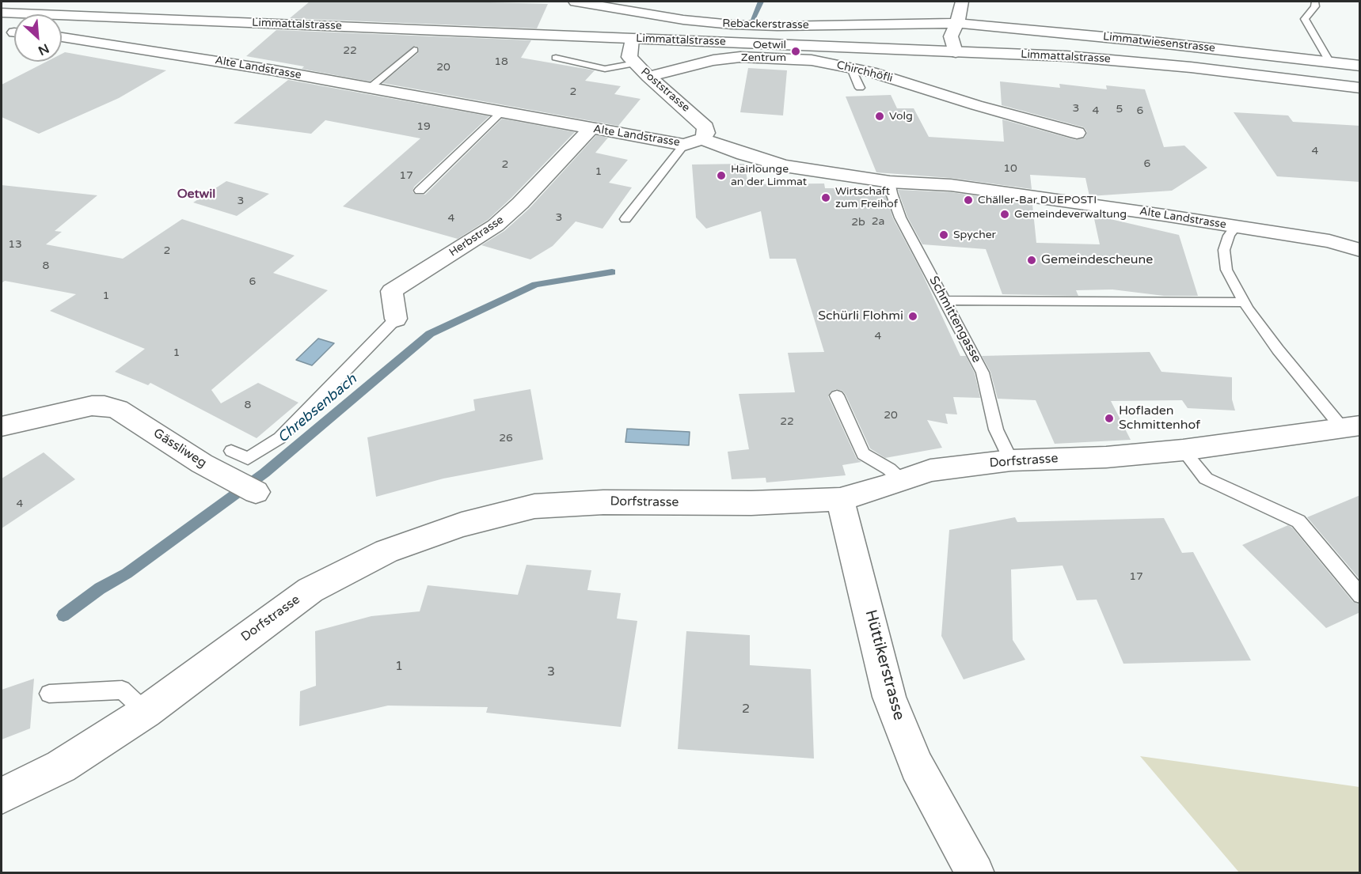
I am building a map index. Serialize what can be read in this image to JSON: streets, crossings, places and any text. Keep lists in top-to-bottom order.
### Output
{
  "streets": {
    "street": [
      "Limmattalstrasse",
      "Rebackerstrasse",
      "Limmatwiesenstrasse",
      "Alte Landstrasse",
      "Chirchhöfli",
      "Poststrasse",
      "Herbstrasse",
      "Gässliweg",
      "Dorfstrasse",
      "Hüttikerstrasse"
    ],
    "lane": ["Schmittengasse"]
  },
  "crossings": [
    ["Limmattalstrasse", "Poststrasse"],
    ["Rebackerstrasse", "Limmatwiesenstrasse"],
    ["Alte Landstrasse", "Poststrasse"],
    ["Alte Landstrasse", "Herbstrasse"],
    ["Alte Landstrasse", "Schmittengasse"],
    ["Chirchhöfli", "Poststrasse"],
    ["Schmittengasse", "Dorfstrasse"],
    ["Dorfstrasse", "Hüttikerstrasse"]
  ],
  "districts": ["Oetwil"],
  "water": ["Chrebsenbach"],
  "places": [
    "Oetwil Zentrum",
    "Volg",
    "Hairlounge an der Limmat",
    "Wirtschaft zum Freihof",
    "Chäller-Bar DUEPOSTI",
    "Gemeindeverwaltung",
    "Spycher",
    "Gemeindescheune",
    "Schürli Flohmi",
    "Hofladen Schmittenhof"
  ],
  "house_numbers": [
    "22",
    "18",
    "20",
    "2",
    "3",
    "5",
    "4",
    "6",
    "19",
    "4",
    "6",
    "2",
    "10",
    "1",
    "17",
    "3",
    "3",
    "4",
    "2a",
    "2b",
    "13",
    "2",
    "8",
    "6",
    "1",
    "4",
    "1",
    "8",
    "20",
    "22",
    "26",
    "4",
    "17",
    "1",
    "3",
    "2"
  ],
  "north": "bottom right"
}
